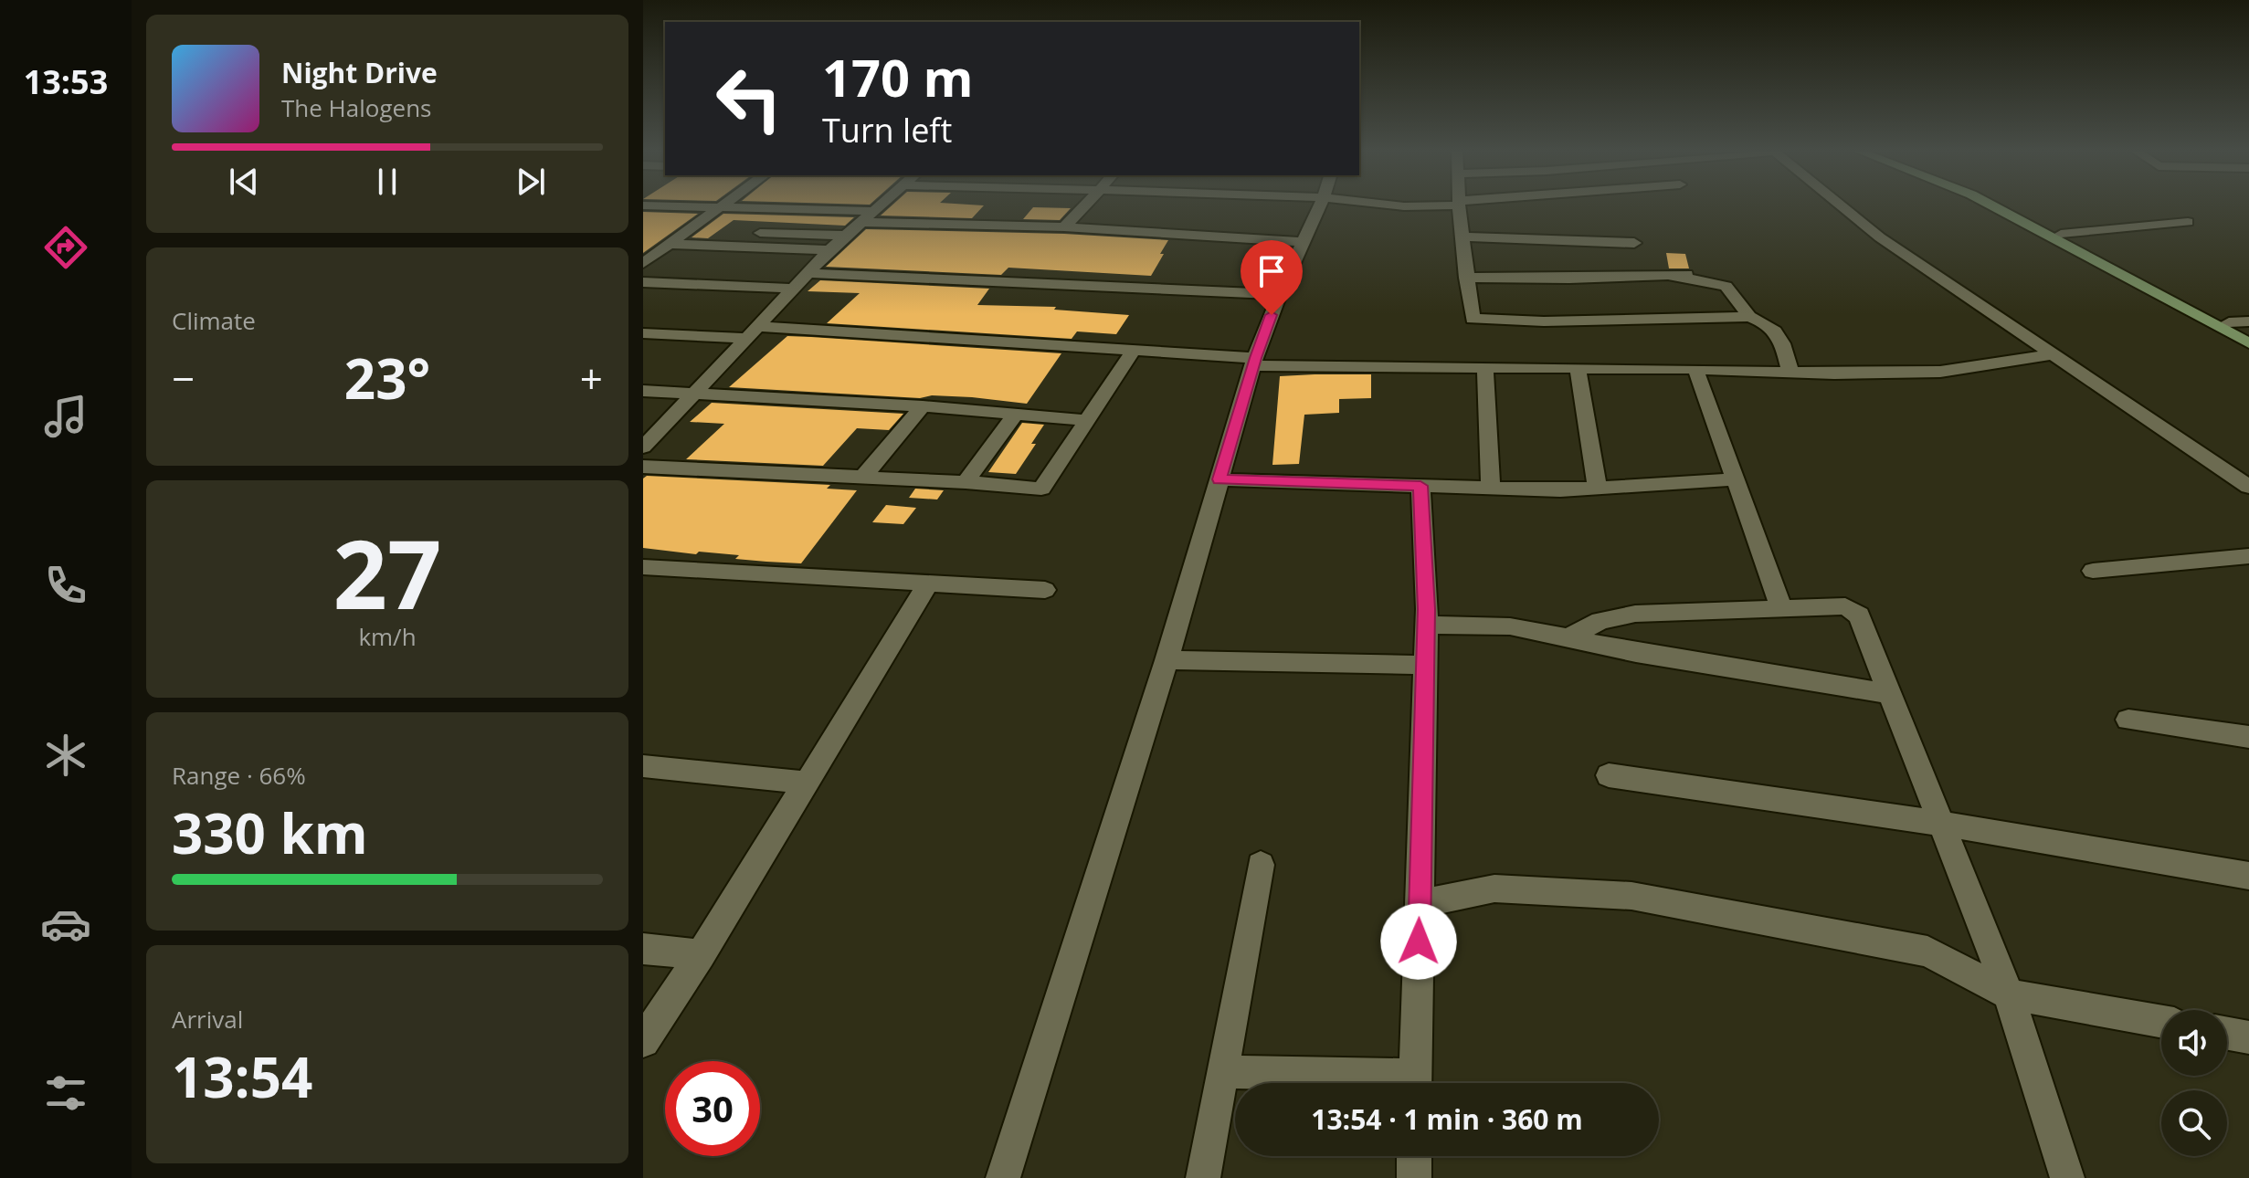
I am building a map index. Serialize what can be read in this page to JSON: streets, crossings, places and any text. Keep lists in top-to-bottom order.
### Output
{
  "page": {
    "tabs": "13:53",
    "turn": ["170 m", "Turn left"],
    "song": ["Night Drive", "The Halogens"],
    "tile": [
      "Climate",
      ["27", "km/h"],
      ["Range · 66%", "330 km"],
      ["Arrival", "13:54"]
    ],
    "heat": ["−", "23°", "+"],
    "limit": "30",
    "trip": "13:54 · 1 min · 360 m"
  }
}
